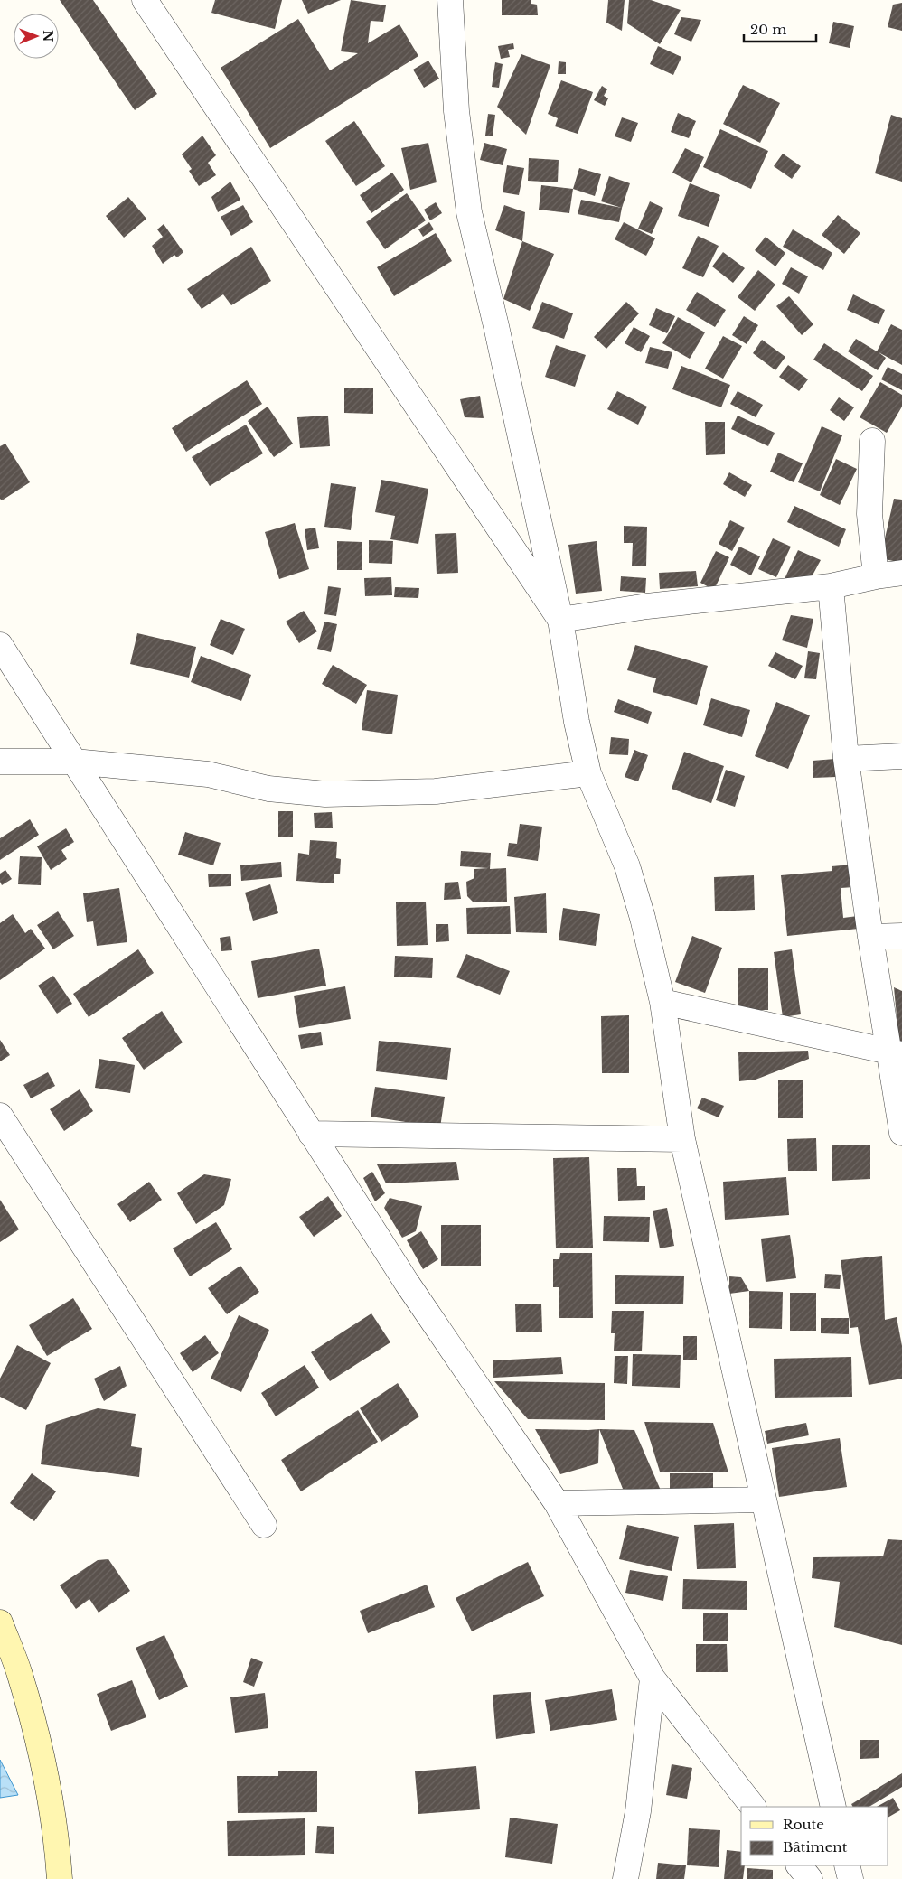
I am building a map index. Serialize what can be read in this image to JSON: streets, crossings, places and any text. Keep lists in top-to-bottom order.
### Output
{
  "legend": ["Route", "Bâtiment"],
  "scale_bar": "20 m",
  "north": "right"
}
